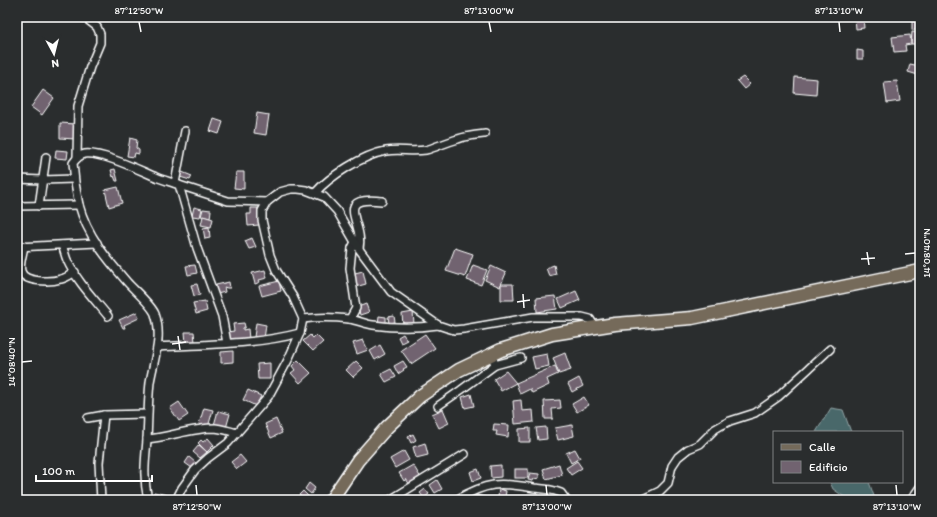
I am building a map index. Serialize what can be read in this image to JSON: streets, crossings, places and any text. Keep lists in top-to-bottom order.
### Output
{
  "legend": ["Calle", "Edificio"],
  "scale_bar": "100 m",
  "north": "bottom",
  "coordinates": [
    "87°12'50\"W",
    "87°13'00\"W",
    "87°13'10\"W",
    "14°08'40\"N"
  ]
}
